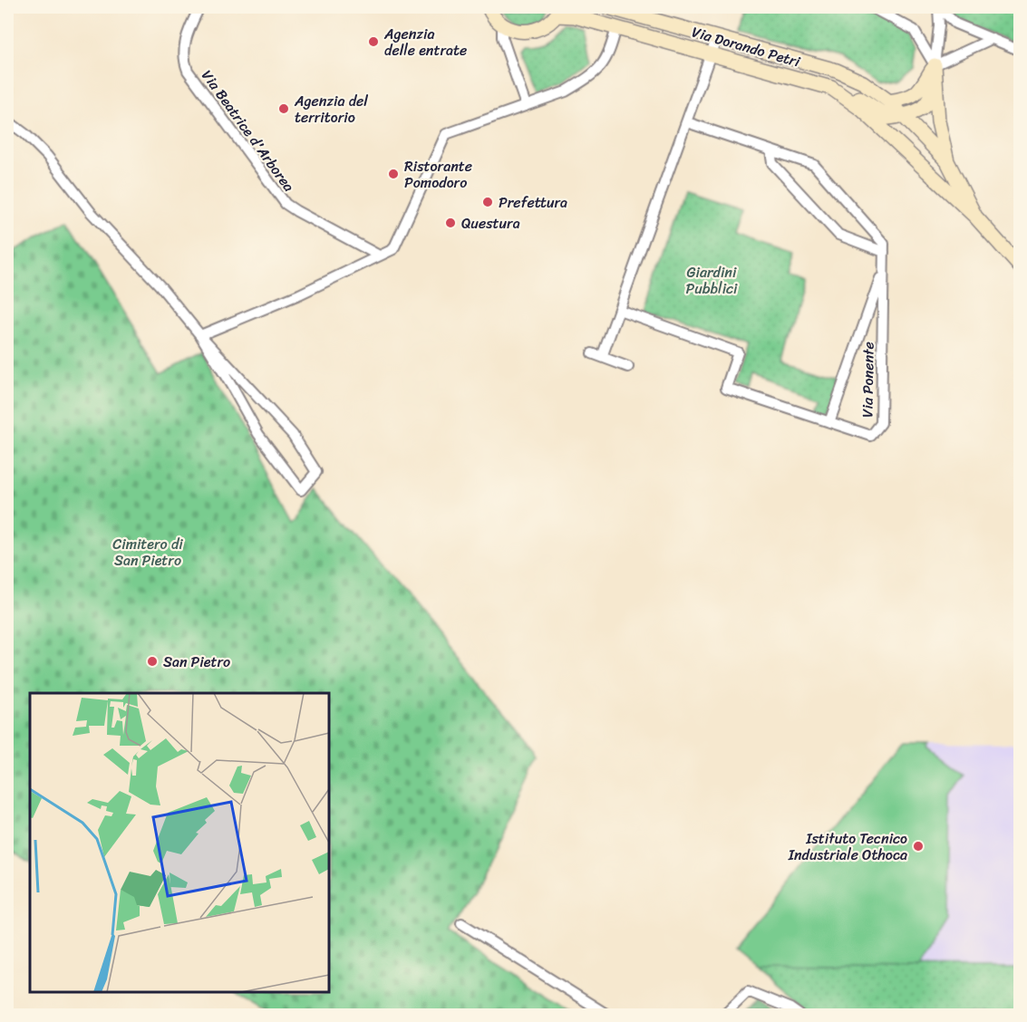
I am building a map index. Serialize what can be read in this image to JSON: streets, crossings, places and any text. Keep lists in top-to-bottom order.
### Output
{
  "streets": {
    "street": ["Via Dorando Petri", "Via Beatrice d'Arborea", "Via Ponente"]
  },
  "parks": ["Giardini Pubblici", "Cimitero di San Pietro"],
  "places": [
    "Agenzia delle entrate",
    "Agenzia del territorio",
    "Ristorante Pomodoro",
    "Prefettura",
    "Questura",
    "San Pietro",
    "Istituto Tecnico Industriale Othoca"
  ]
}
